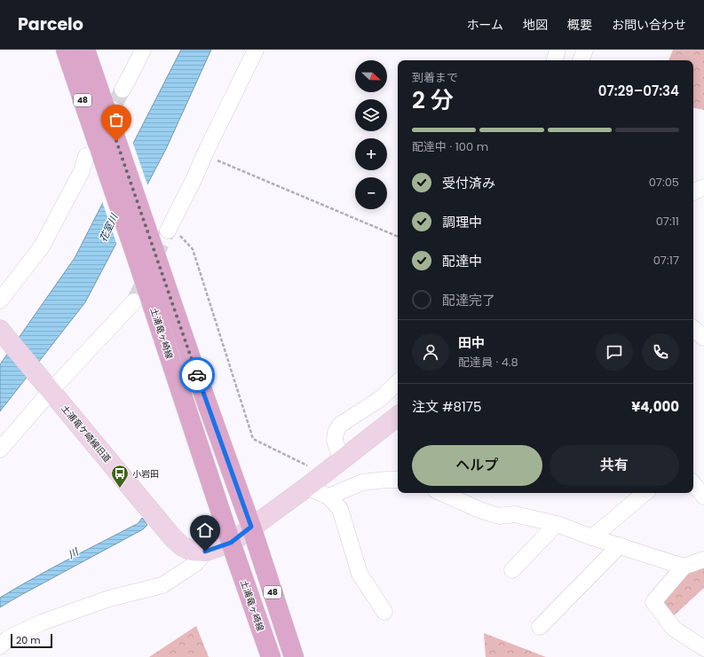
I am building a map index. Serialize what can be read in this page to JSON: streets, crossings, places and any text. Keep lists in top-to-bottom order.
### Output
{
  "streets": {
    "main road": ["48", "土浦竜ヶ崎線"],
    "street": ["土浦竜ケ崎線旧道"]
  },
  "crossings": [
    ["48", "土浦竜ケ崎線旧道"],
    ["土浦竜ヶ崎線", "土浦竜ケ崎線旧道"]
  ],
  "water": ["花室川", "川"],
  "places": {
    "bus stop": ["小岩田"]
  },
  "scale_bar": "20 m",
  "north": "right",
  "page": {
    "header": "Parcelo",
    "nav": [
      "ホーム",
      "地図",
      "概要",
      "お問い合わせ"
    ],
    "map_buttons": ["+", "−"],
    "heading": ["2 分", "到着まで", "07:29–07:34"],
    "panel": [
      "田中",
      "配達員 · 4.8",
      "注文 #8175",
      "¥4,000"
    ],
    "bar": "配達中 · 100 m",
    "list": [
      ["受付済み", "07:05"],
      ["調理中", "07:11"],
      ["配達中", "07:17"],
      "配達完了"
    ],
    "buttons": ["ヘルプ", "共有"],
    "scale": "20 m"
  }
}
